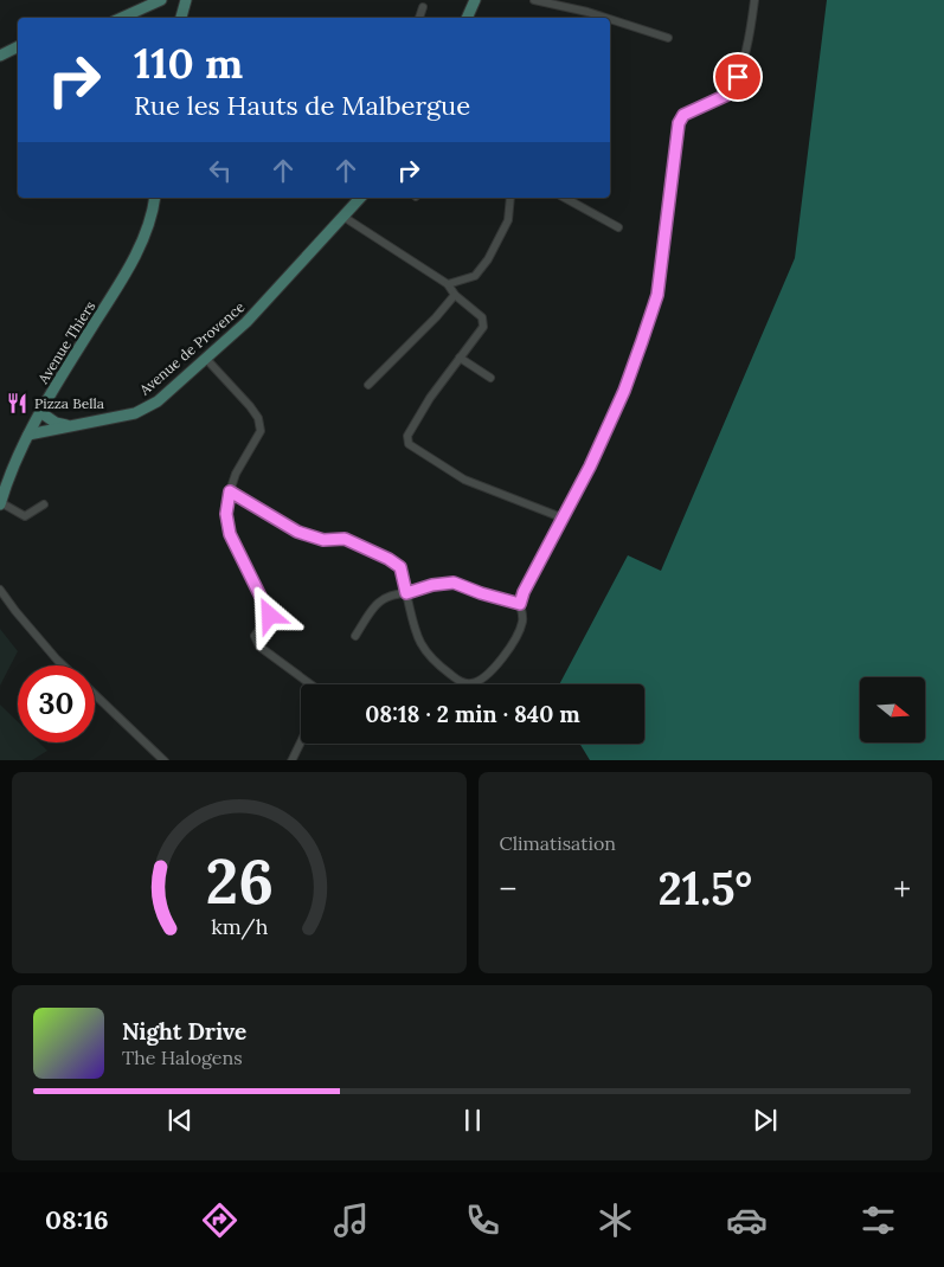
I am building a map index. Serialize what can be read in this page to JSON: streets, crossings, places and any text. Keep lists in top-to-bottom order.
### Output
{
  "streets": {
    "street": ["Avenue Thiers", "Avenue de Provence"]
  },
  "crossings": [
    ["Avenue Thiers", "Avenue de Provence"]
  ],
  "places": {
    "restaurant": ["Pizza Bella"]
  },
  "north": "right",
  "page": {
    "turn": ["110 m", "Rue les Hauts de Malbergue"],
    "limit": "30",
    "trip": "08:18 · 2 min · 840 m",
    "tile": "Climatisation",
    "heat": ["−", "21.5°", "+"],
    "song": ["Night Drive", "The Halogens"],
    "tabs": "08:16",
    "gauge": ["26", "km/h"]
  }
}
